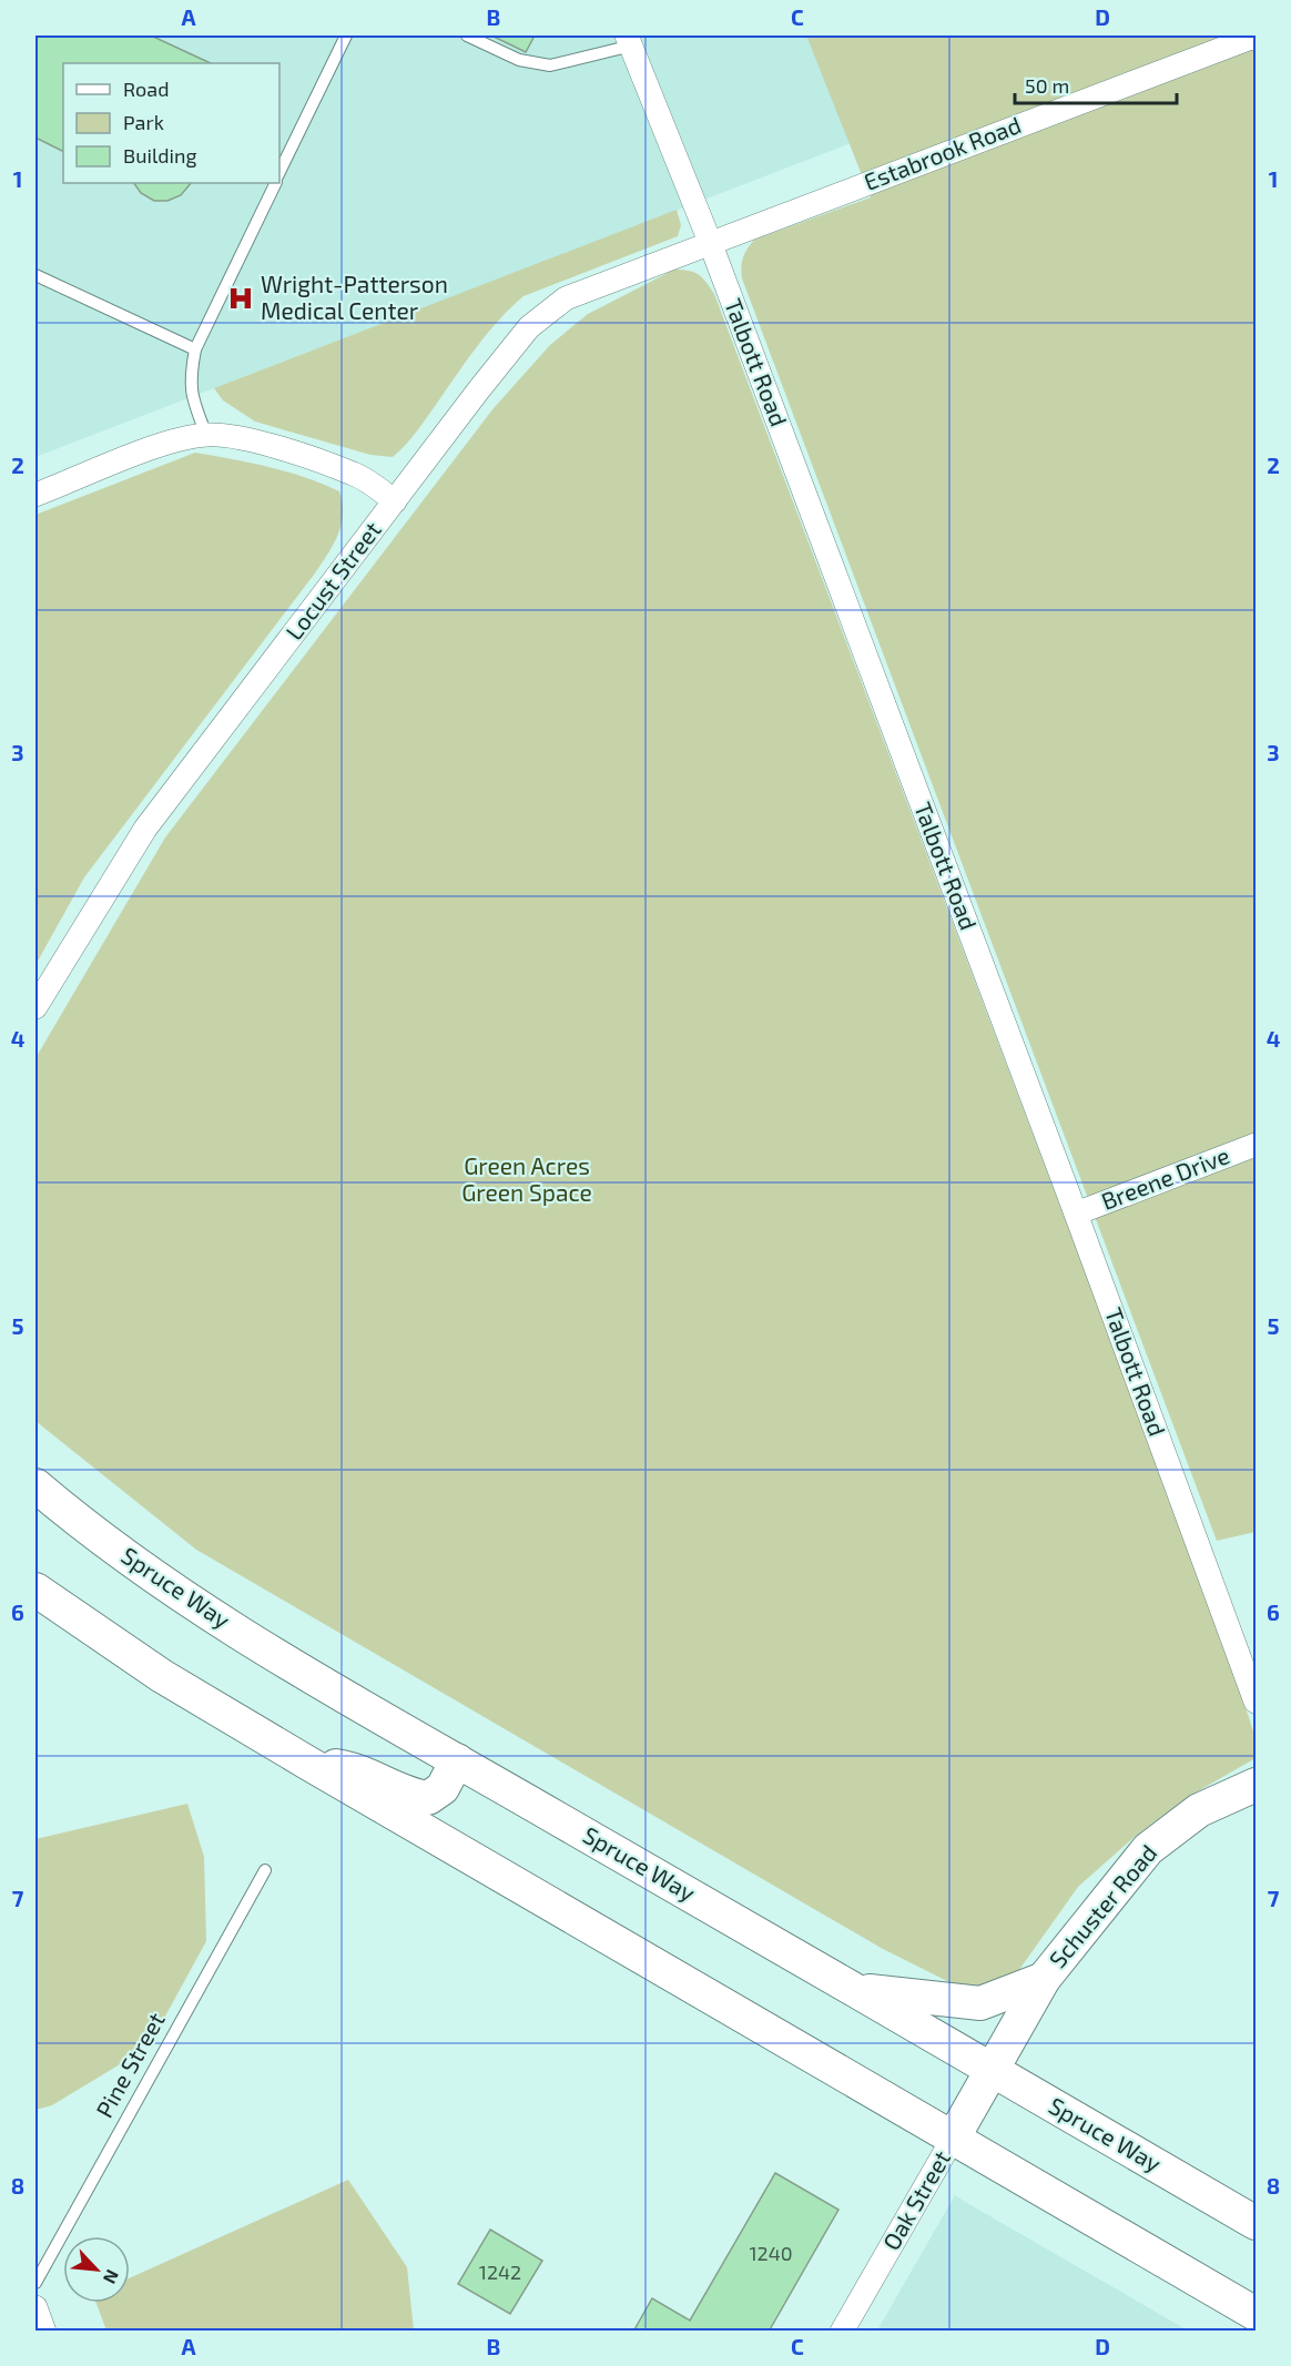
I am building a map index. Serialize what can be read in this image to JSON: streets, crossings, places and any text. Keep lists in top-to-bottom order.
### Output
{
  "streets": {
    "street": [
      "Estabrook Road",
      "Talbott Road",
      "Locust Street",
      "Breene Drive",
      "Spruce Way",
      "Schuster Road",
      "Oak Street"
    ],
    "lane": ["Pine Street"]
  },
  "crossings": [
    ["Estabrook Road", "Talbott Road"],
    ["Estabrook Road", "Locust Street"],
    ["Talbott Road", "Locust Street"],
    ["Talbott Road", "Breene Drive"],
    ["Spruce Way", "Schuster Road"],
    ["Spruce Way", "Oak Street"],
    ["Schuster Road", "Oak Street"]
  ],
  "parks": ["Green Acres Green Space"],
  "places": {
    "hospital": ["Wright-Patterson Medical Center"]
  },
  "house_numbers": ["1240", "1242"],
  "legend": ["Road", "Park", "Building"],
  "scale_bar": "50 m",
  "north": "bottom right",
  "grid": {
    "columns": [
      "A",
      "B",
      "C",
      "D"
    ],
    "rows": [
      "1",
      "2",
      "3",
      "4",
      "5",
      "6",
      "7",
      "8"
    ]
  }
}
